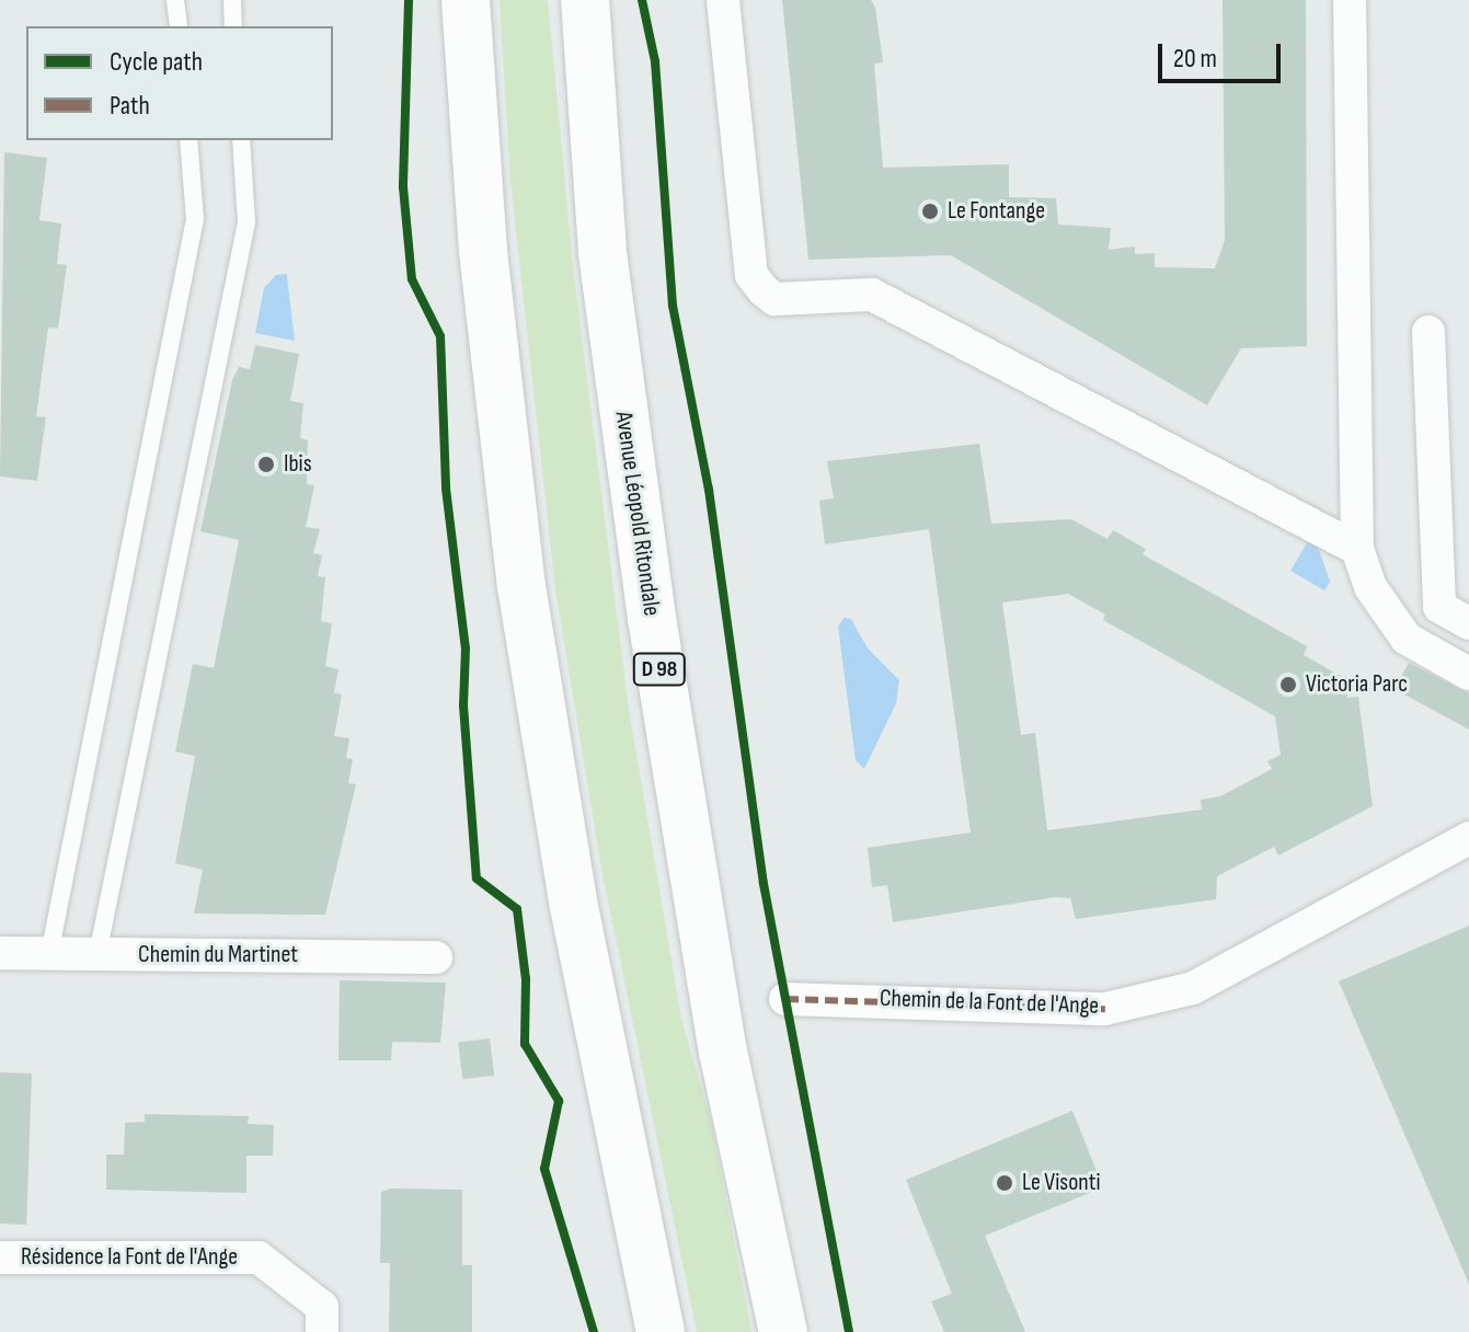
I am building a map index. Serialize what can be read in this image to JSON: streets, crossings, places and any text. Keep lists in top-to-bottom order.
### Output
{
  "streets": {
    "highway": ["Avenue Léopold Ritondale", "D 98"],
    "street": ["Chemin du Martinet", "Chemin de la Font de l'Ange", "Résidence la Font de l'Ange"]
  },
  "places": [
    "Le Fontange",
    "Ibis",
    "Victoria Parc",
    "Le Visonti"
  ],
  "legend": ["Cycle path", "Path"],
  "scale_bar": "20 m"
}
